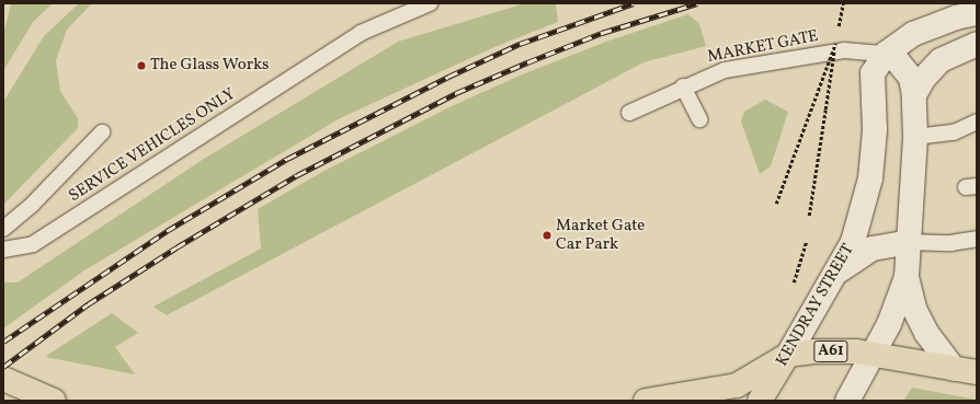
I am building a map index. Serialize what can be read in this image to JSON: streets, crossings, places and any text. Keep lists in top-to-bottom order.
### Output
{
  "streets": {
    "highway": ["KENDRAY STREET", "A61"],
    "lane": ["MARKET GATE", "SERVICE VEHICLES ONLY"]
  },
  "crossings": [
    ["MARKET GATE", "KENDRAY STREET"],
    ["KENDRAY STREET", "A61"]
  ],
  "places": ["The Glass Works", "Market Gate Car Park"]
}
